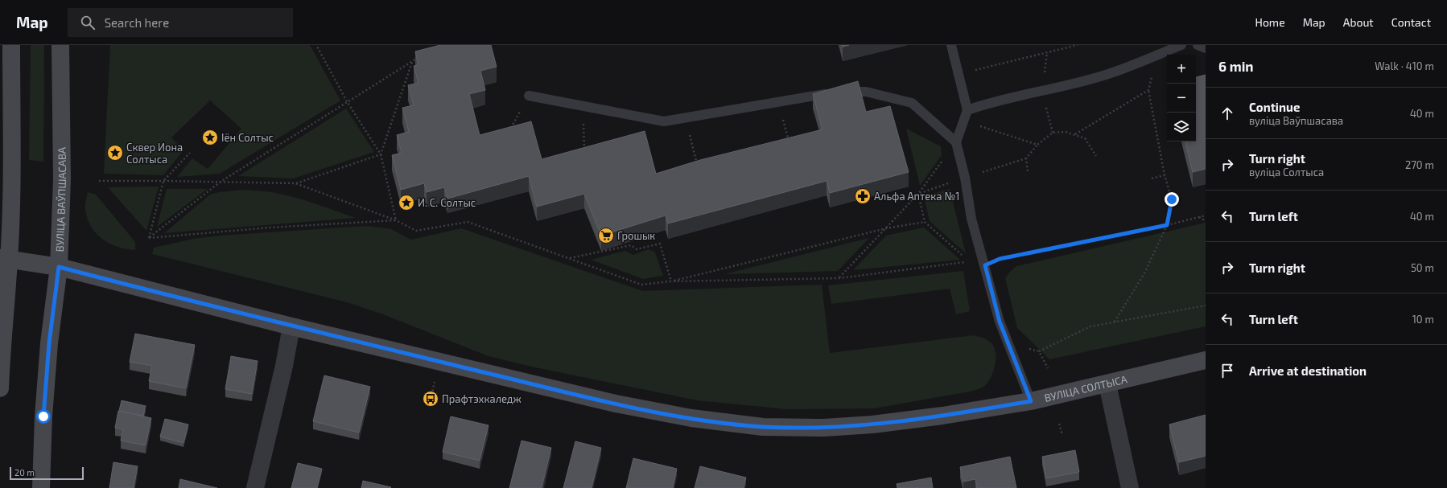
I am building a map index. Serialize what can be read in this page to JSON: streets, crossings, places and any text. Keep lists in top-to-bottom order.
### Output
{
  "streets": {
    "main road": ["ВУЛІЦА ВАЎПШАСАВА", "ВУЛІЦА СОЛТЫСА"]
  },
  "crossings": [
    ["ВУЛІЦА ВАЎПШАСАВА", "ВУЛІЦА СОЛТЫСА"]
  ],
  "places": {
    "place": ["Іён Солтыс", "Сквер Иона Солтыса", "И. С. Солтыс"],
    "pharmacy": ["Альфа Аптека №1"],
    "supermarket": ["Грошык"],
    "bus stop": ["Прафтэхкаледж"]
  },
  "scale_bar": "20 m",
  "page": {
    "header": "Map",
    "search": "Search here",
    "nav": [
      "Home",
      "Map",
      "About",
      "Contact"
    ],
    "heading": ["6 min", "Walk · 410 m"],
    "map_buttons": ["+", "−"],
    "list": [
      ["Continue", "вуліца Ваўпшасава", "40 m"],
      ["Turn right", "вуліца Солтыса", "270 m"],
      ["Turn left", "40 m"],
      ["Turn right", "50 m"],
      ["Turn left", "10 m"],
      "Arrive at destination"
    ],
    "scale": "20 m"
  }
}
